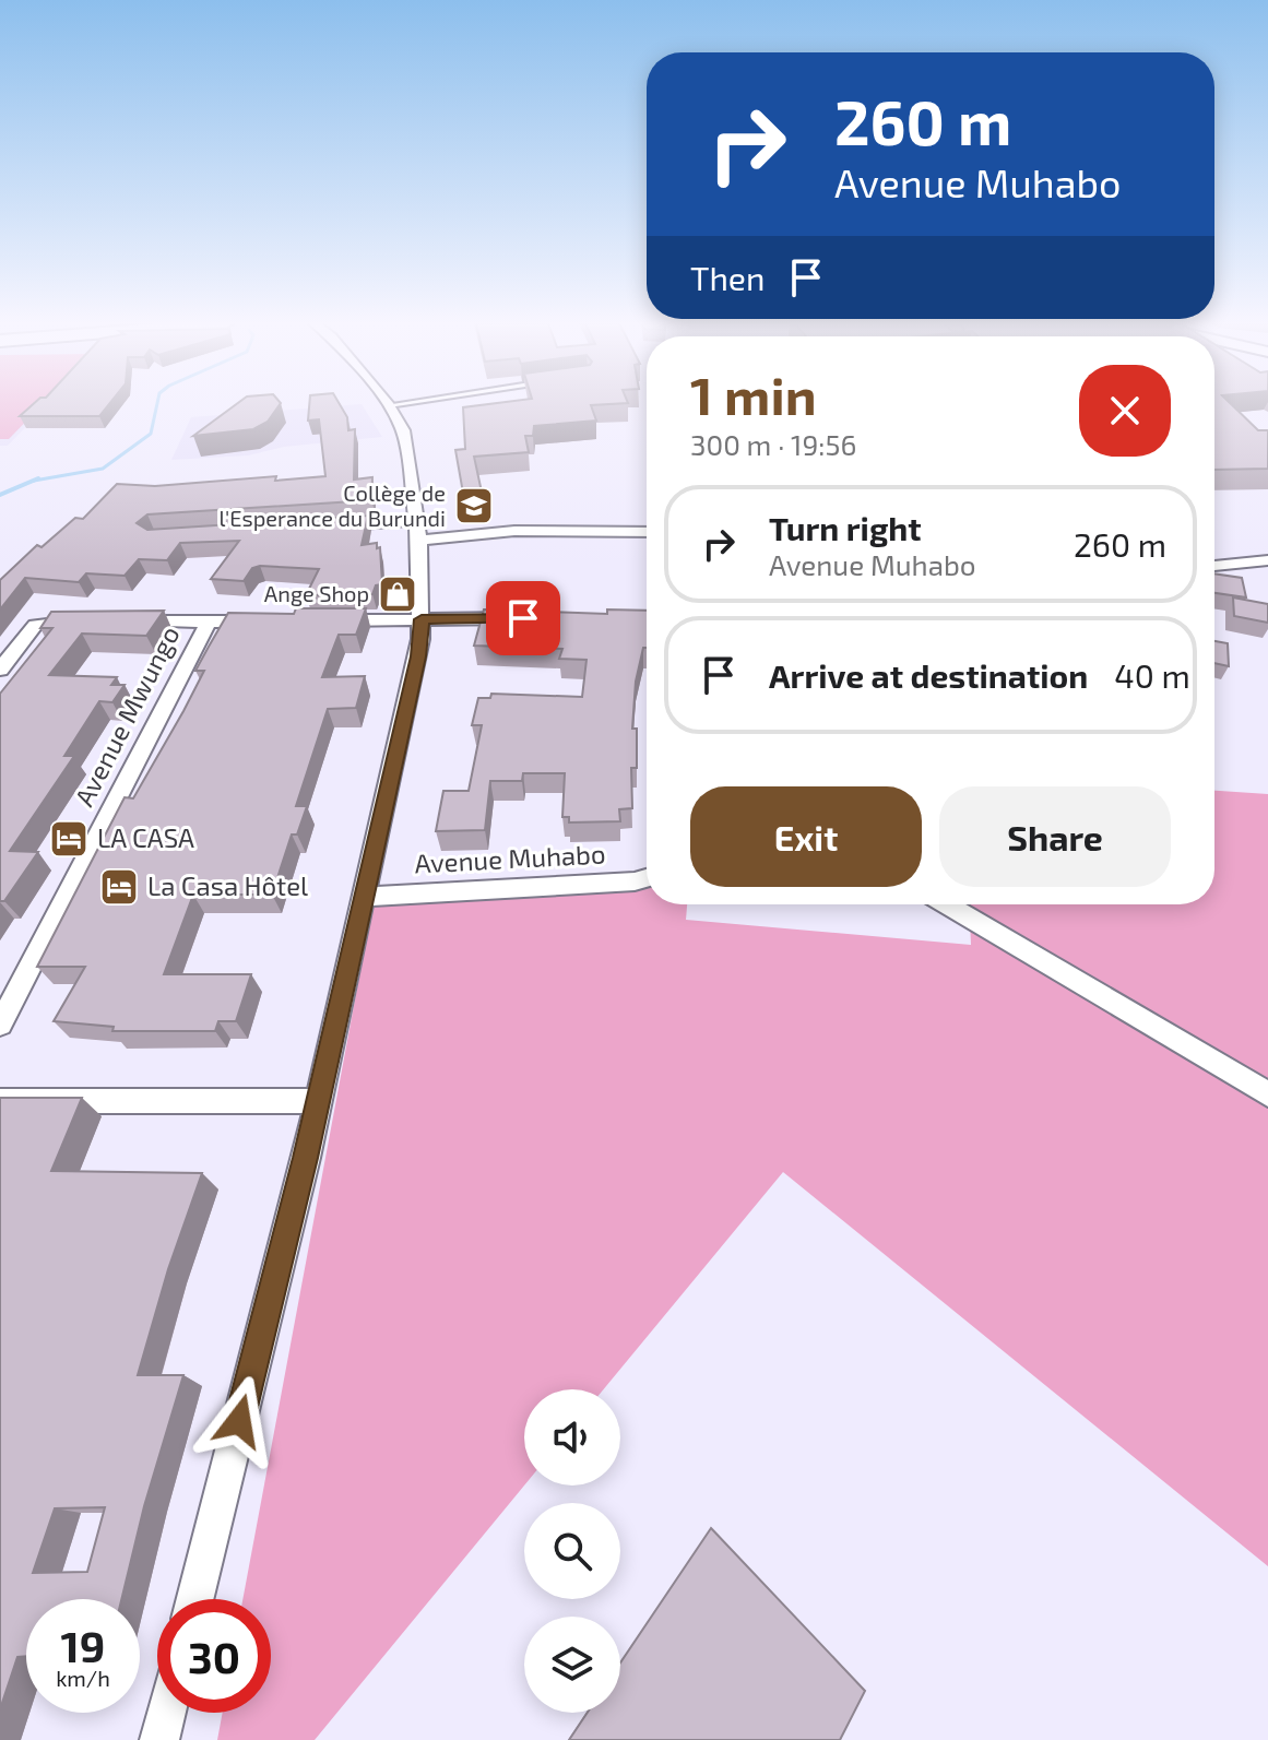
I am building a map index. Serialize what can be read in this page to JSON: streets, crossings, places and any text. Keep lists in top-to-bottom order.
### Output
{
  "streets": {
    "street": ["Avenue Mwungo", "Avenue Muhabo"]
  },
  "places": {
    "school or university": ["Collège de l'Esperance du Burundi"],
    "shop": ["Ange Shop"],
    "hotel": ["LA CASA", "La Casa Hôtel"]
  },
  "page": {
    "turn": ["260 m", "Avenue Muhabo"],
    "then": "Then",
    "heading": ["1 min", "300 m · 19:56"],
    "list": [
      {
        "name": "Turn right",
        "note": "Avenue Muhabo",
        "value": "260 m"
      },
      {
        "name": "Arrive at destination",
        "value": "40 m"
      }
    ],
    "buttons": ["Exit", "Share"],
    "speed": "19 km/h",
    "limit": "30"
  }
}
